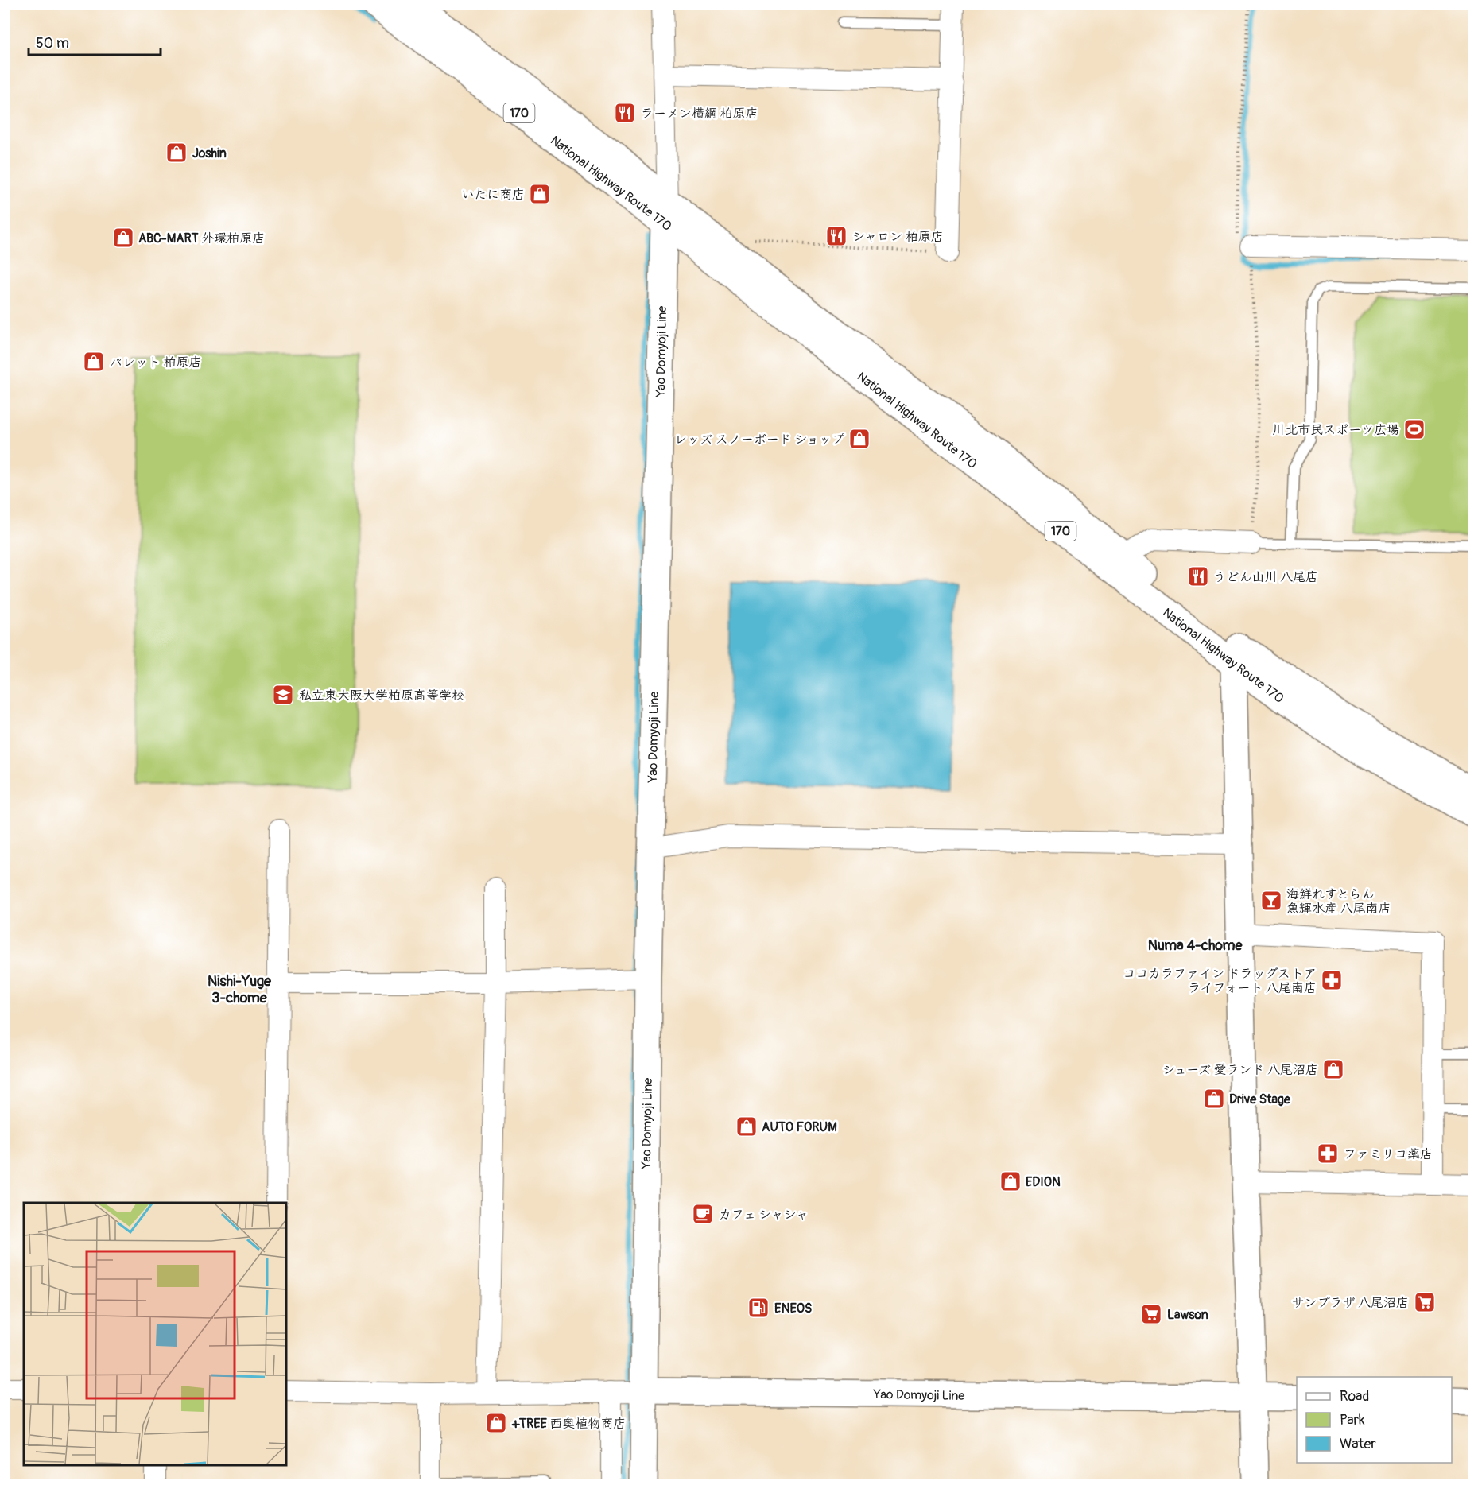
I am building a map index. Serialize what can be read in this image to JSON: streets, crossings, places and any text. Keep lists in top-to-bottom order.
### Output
{
  "streets": {
    "main road": ["170", "National Highway Route 170", "Yao Domyoji Line"]
  },
  "crossings": [
    ["National Highway Route 170", "Yao Domyoji Line"]
  ],
  "districts": ["Numa 4-chome", "Nishi-Yuge 3-chome"],
  "places": {
    "restaurant": ["ラーメン横綱 柏原店", "シャロン 柏原店", "うどん山川 八尾店"],
    "shop": [
      "Joshin",
      "いたに商店",
      "ABC-MART 外環柏原店",
      "パレット 柏原店",
      "レッズ スノーボード ショップ",
      "シューズ 愛ランド 八尾沼店",
      "Drive Stage",
      "AUTO FORUM",
      "EDION",
      "+TREE 西奥植物商店"
    ],
    "sports": ["川北市民スポーツ広場"],
    "school or university": ["私立東大阪大学柏原高等学校"],
    "bar": ["海鮮れすとらん 魚輝水産 八尾南店"],
    "pharmacy": ["ココカラファイン ドラッグストア ライフォート 八尾南店", "ファミリコ薬店"],
    "cafe": ["カフェ シャシャ"],
    "supermarket": ["サンプラザ 八尾沼店", "Lawson"],
    "fuel station": ["ENEOS"]
  },
  "legend": ["Road", "Park", "Water"],
  "scale_bar": "50 m"
}
